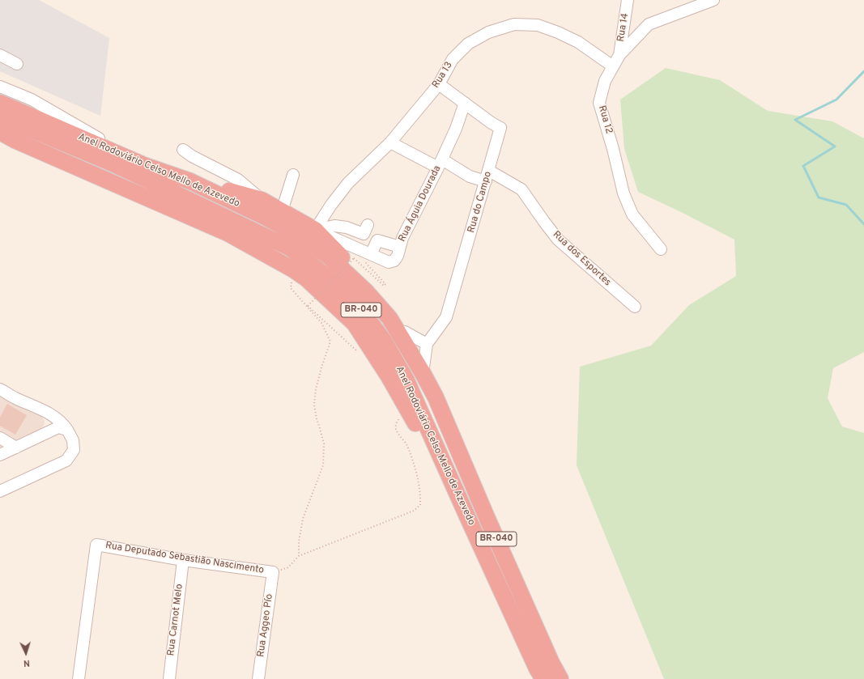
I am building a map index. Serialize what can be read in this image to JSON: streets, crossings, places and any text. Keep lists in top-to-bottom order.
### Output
{
  "streets": {
    "highway": ["Anel Rodoviário Celso Mello de Azevedo", "BR-040"],
    "street": [
      "Rua 14",
      "Rua 13",
      "Rua 12",
      "Rua do Campo",
      "Rua Águia Dourada",
      "Rua dos Esportes",
      "Rua Deputado Sebastião Nascimento",
      "Rua Carnot Melo",
      "Rua Aggeo Pío"
    ]
  },
  "crossings": [
    ["Rua 14", "Rua 12"],
    ["Rua 13", "Rua 12"],
    ["Rua 13", "Rua do Campo"],
    ["Rua 13", "Rua Águia Dourada"],
    ["Rua 13", "Rua dos Esportes"],
    ["Anel Rodoviário Celso Mello de Azevedo", "Rua do Campo"],
    ["Rua do Campo", "Rua Águia Dourada"],
    ["Rua do Campo", "Rua dos Esportes"],
    ["Rua Águia Dourada", "Rua dos Esportes"],
    ["Rua Deputado Sebastião Nascimento", "Rua Carnot Melo"],
    ["Rua Deputado Sebastião Nascimento", "Rua Aggeo Pío"]
  ],
  "north": "bottom"
}
